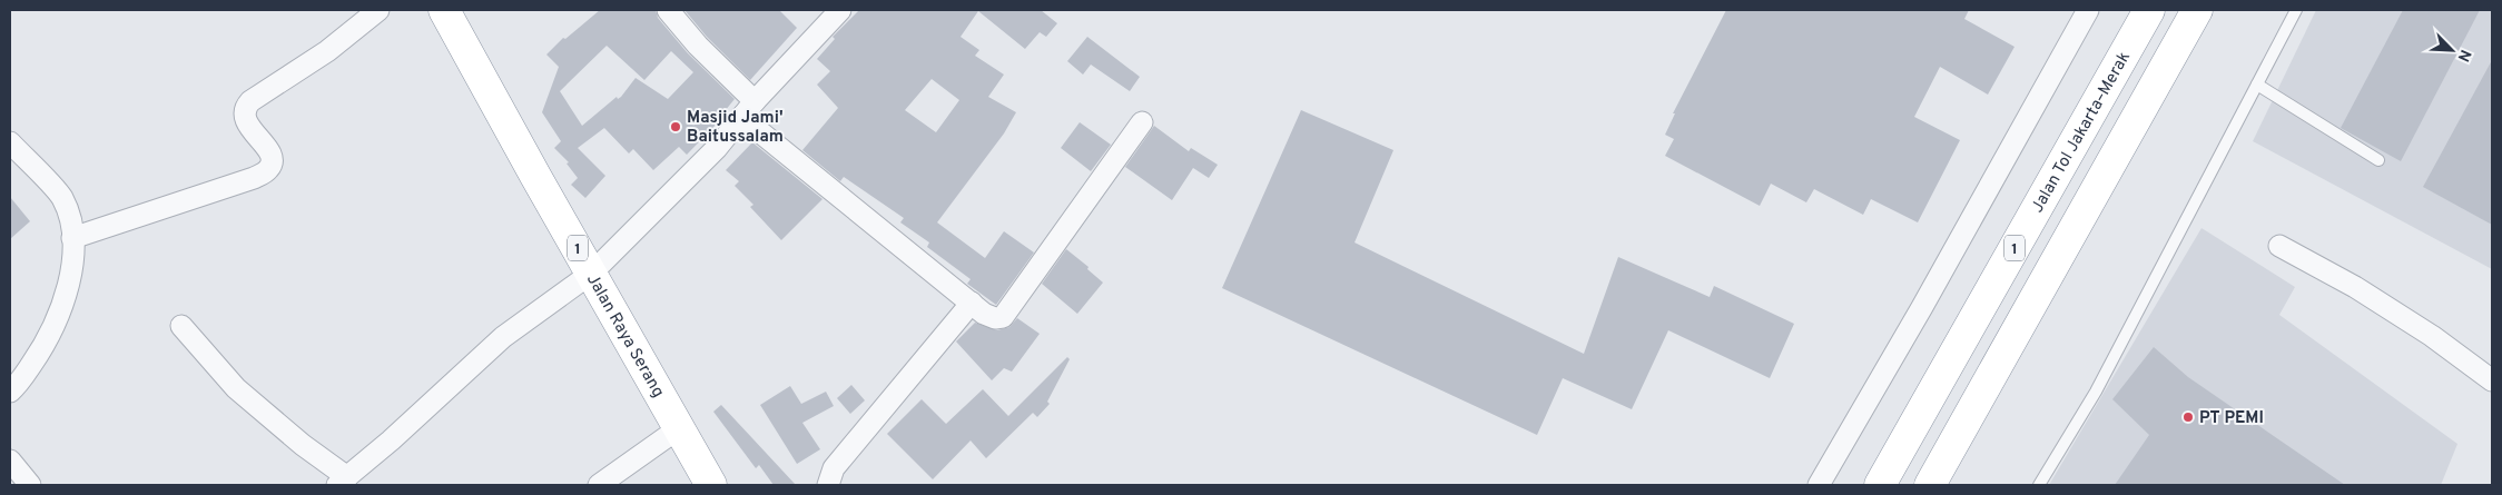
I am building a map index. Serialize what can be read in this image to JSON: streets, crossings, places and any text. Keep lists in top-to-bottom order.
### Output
{
  "streets": {
    "highway": ["Jalan Tol Jakarta–Merak", "1", "Jalan Raya Serang"]
  },
  "places": ["Masjid Jami' Baitussalam", "PT PEMI"],
  "north": "bottom right"
}
